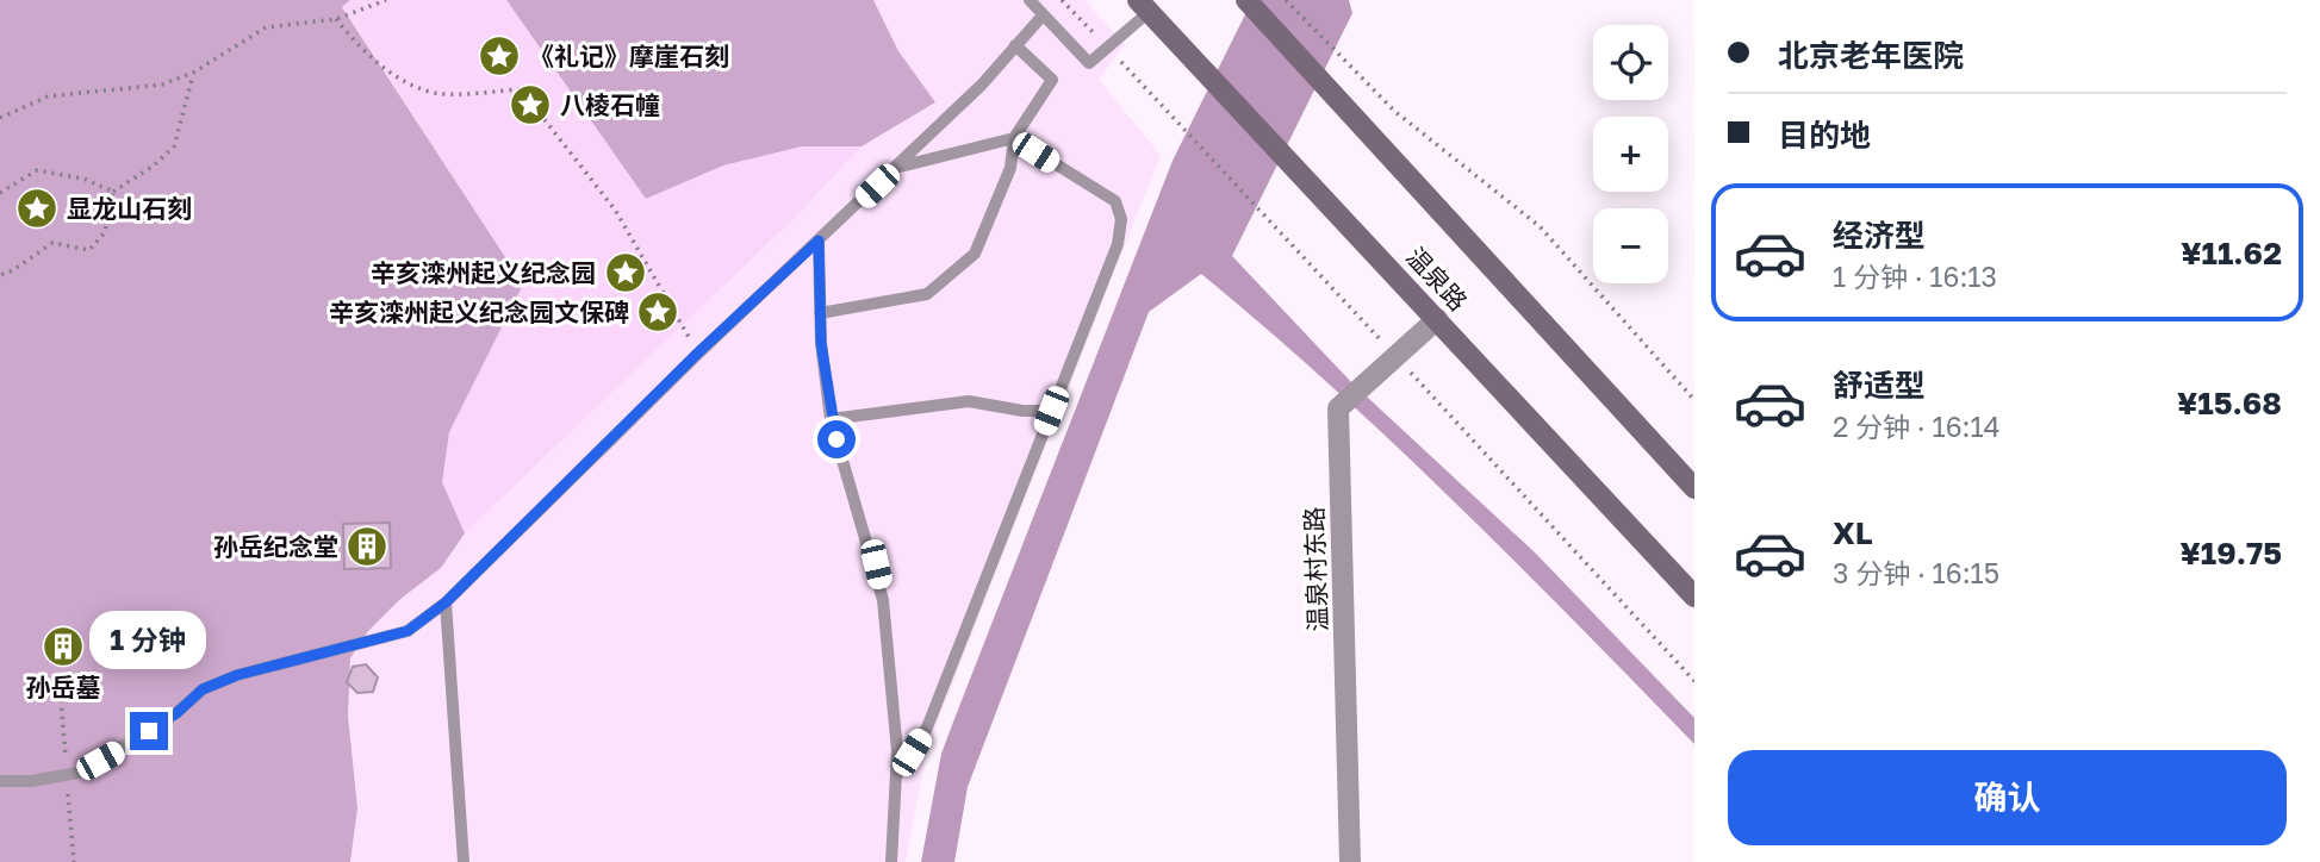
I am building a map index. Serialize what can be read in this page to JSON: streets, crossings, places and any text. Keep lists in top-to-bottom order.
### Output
{
  "streets": {
    "main road": ["温泉路"],
    "street": ["温泉村东路"]
  },
  "crossings": [
    ["温泉路", "温泉村东路"]
  ],
  "places": {
    "place": [
      "《礼记》摩崖石刻",
      "八棱石幢",
      "显龙山石刻",
      "辛亥滦州起义纪念园",
      "辛亥滦州起义纪念园文保碑"
    ],
    "building": ["孙岳纪念堂", "孙岳墓"]
  },
  "page": {
    "banner": ["北京老年医院", "目的地"],
    "map_buttons": ["+", "−"],
    "list": [
      {
        "name": "经济型",
        "note": "1 分钟 · 16:13",
        "value": "¥11.62"
      },
      {
        "name": "舒适型",
        "note": "2 分钟 · 16:14",
        "value": "¥15.68"
      },
      {
        "name": "XL",
        "note": "3 分钟 · 16:15",
        "value": "¥19.75"
      }
    ],
    "bubble": "1 分钟",
    "buttons": "确认"
  }
}
